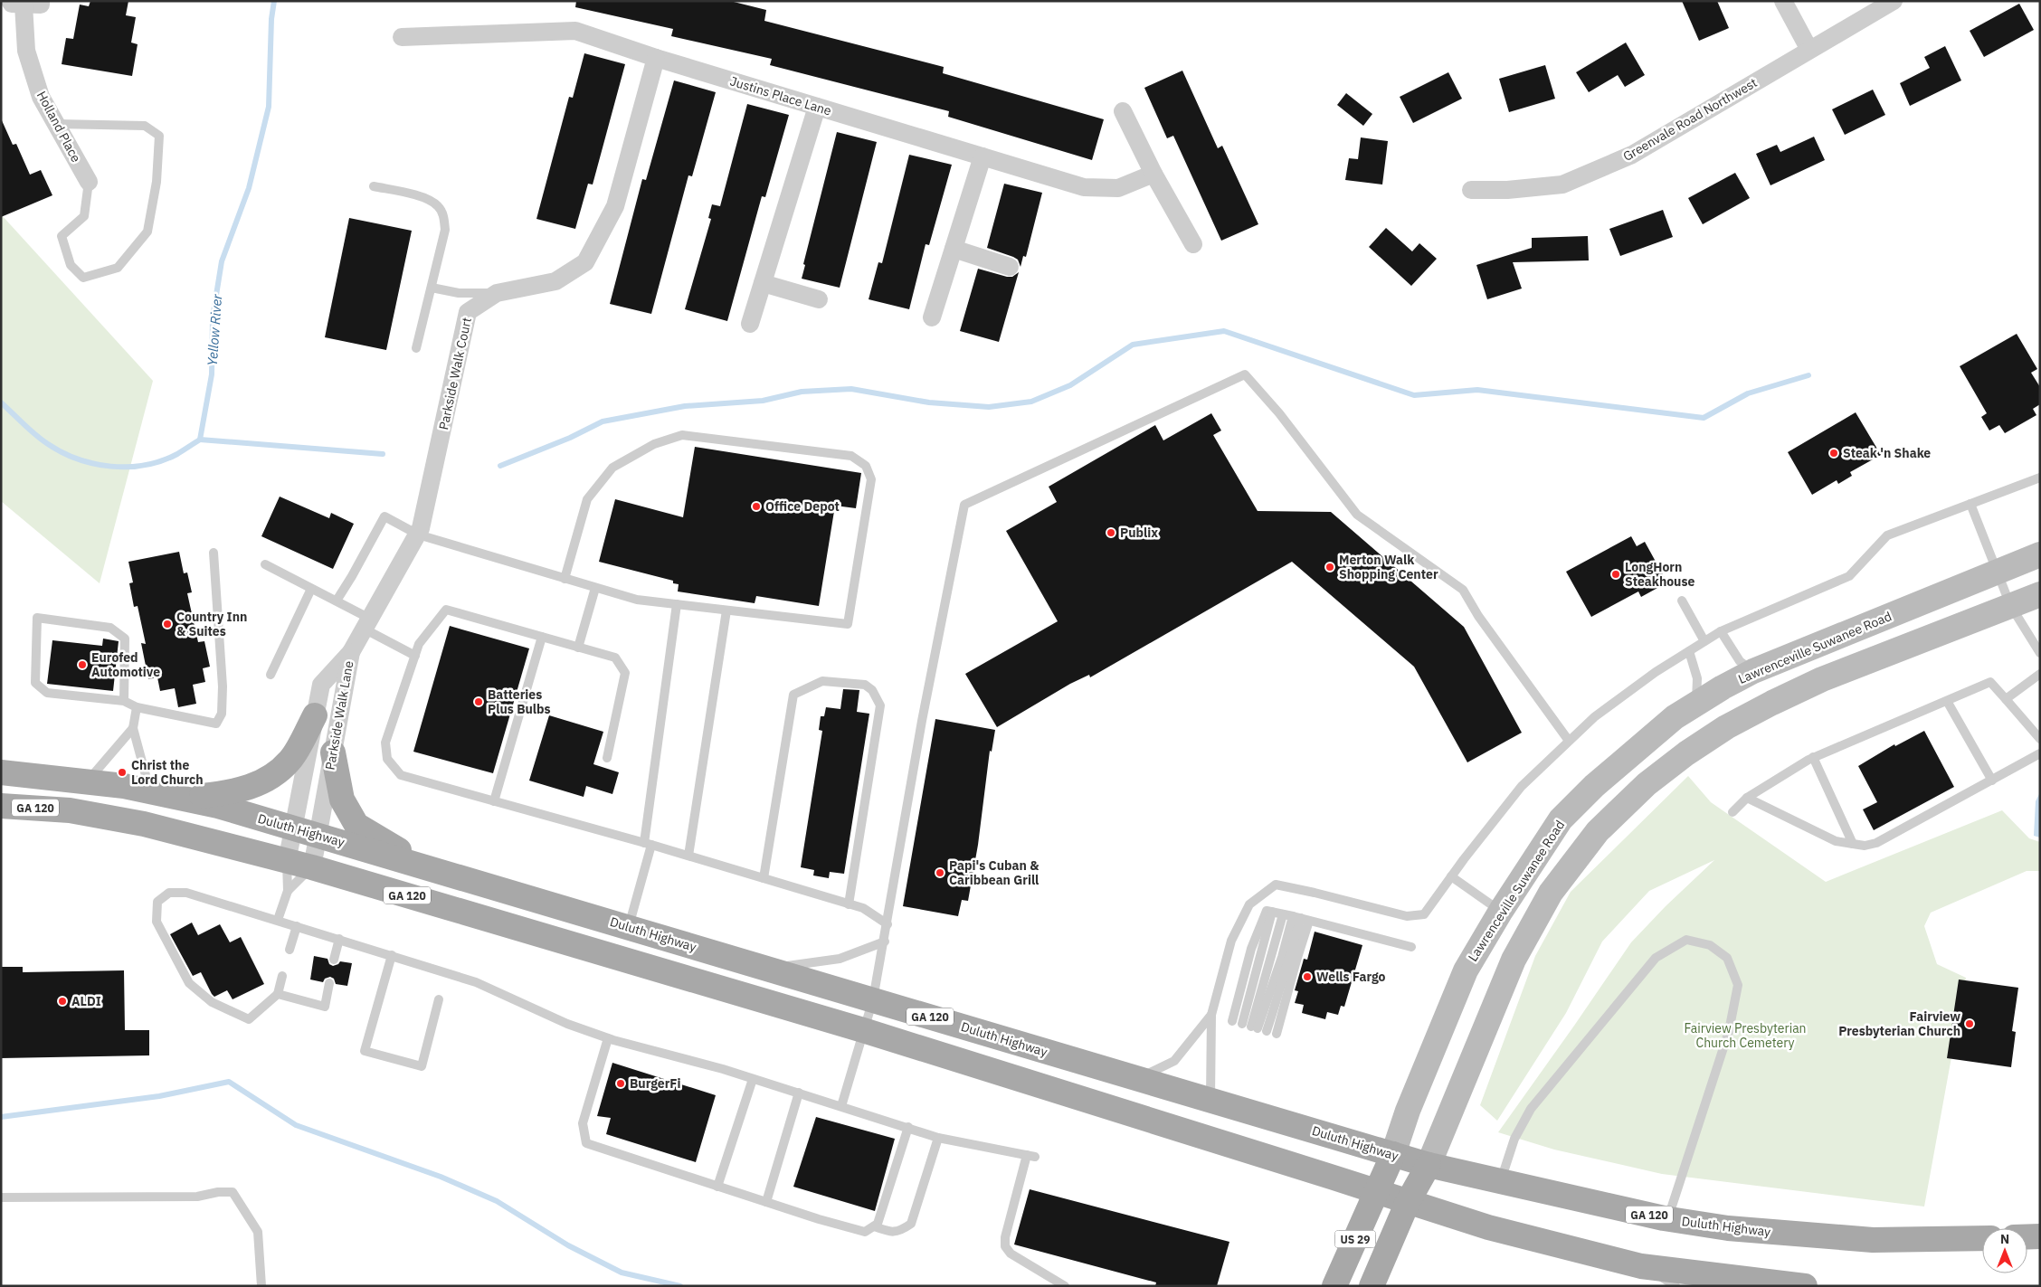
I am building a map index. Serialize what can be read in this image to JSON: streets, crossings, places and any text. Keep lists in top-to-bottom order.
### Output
{
  "streets": {
    "main road": [
      "Lawrenceville Suwanee Road",
      "GA 120",
      "Duluth Highway",
      "US 29"
    ],
    "street": [
      "Justins Place Lane",
      "Greenvale Road Northwest",
      "Holland Place",
      "Parkside Walk Court",
      "Parkside Walk Lane"
    ]
  },
  "crossings": [
    ["Justins Place Lane", "Parkside Walk Court"],
    ["Parkside Walk Court", "Parkside Walk Lane"],
    ["Lawrenceville Suwanee Road", "Duluth Highway"],
    ["Lawrenceville Suwanee Road", "US 29"],
    ["Parkside Walk Lane", "GA 120"],
    ["Parkside Walk Lane", "Duluth Highway"],
    ["GA 120", "US 29"],
    ["Duluth Highway", "US 29"]
  ],
  "water": ["Yellow River"],
  "parks": ["Fairview Presbyterian Church Cemetery"],
  "places": [
    "Steak 'n Shake",
    "Office Depot",
    "Publix",
    "Merton Walk Shopping Center",
    "LongHorn Steakhouse",
    "Country Inn & Suites",
    "Eurofed Automotive",
    "Batteries Plus Bulbs",
    "Christ the Lord Church",
    "Papi's Cuban & Caribbean Grill",
    "Wells Fargo",
    "ALDI",
    "Fairview Presbyterian Church",
    "BurgerFi"
  ],
  "north": "top"
}
